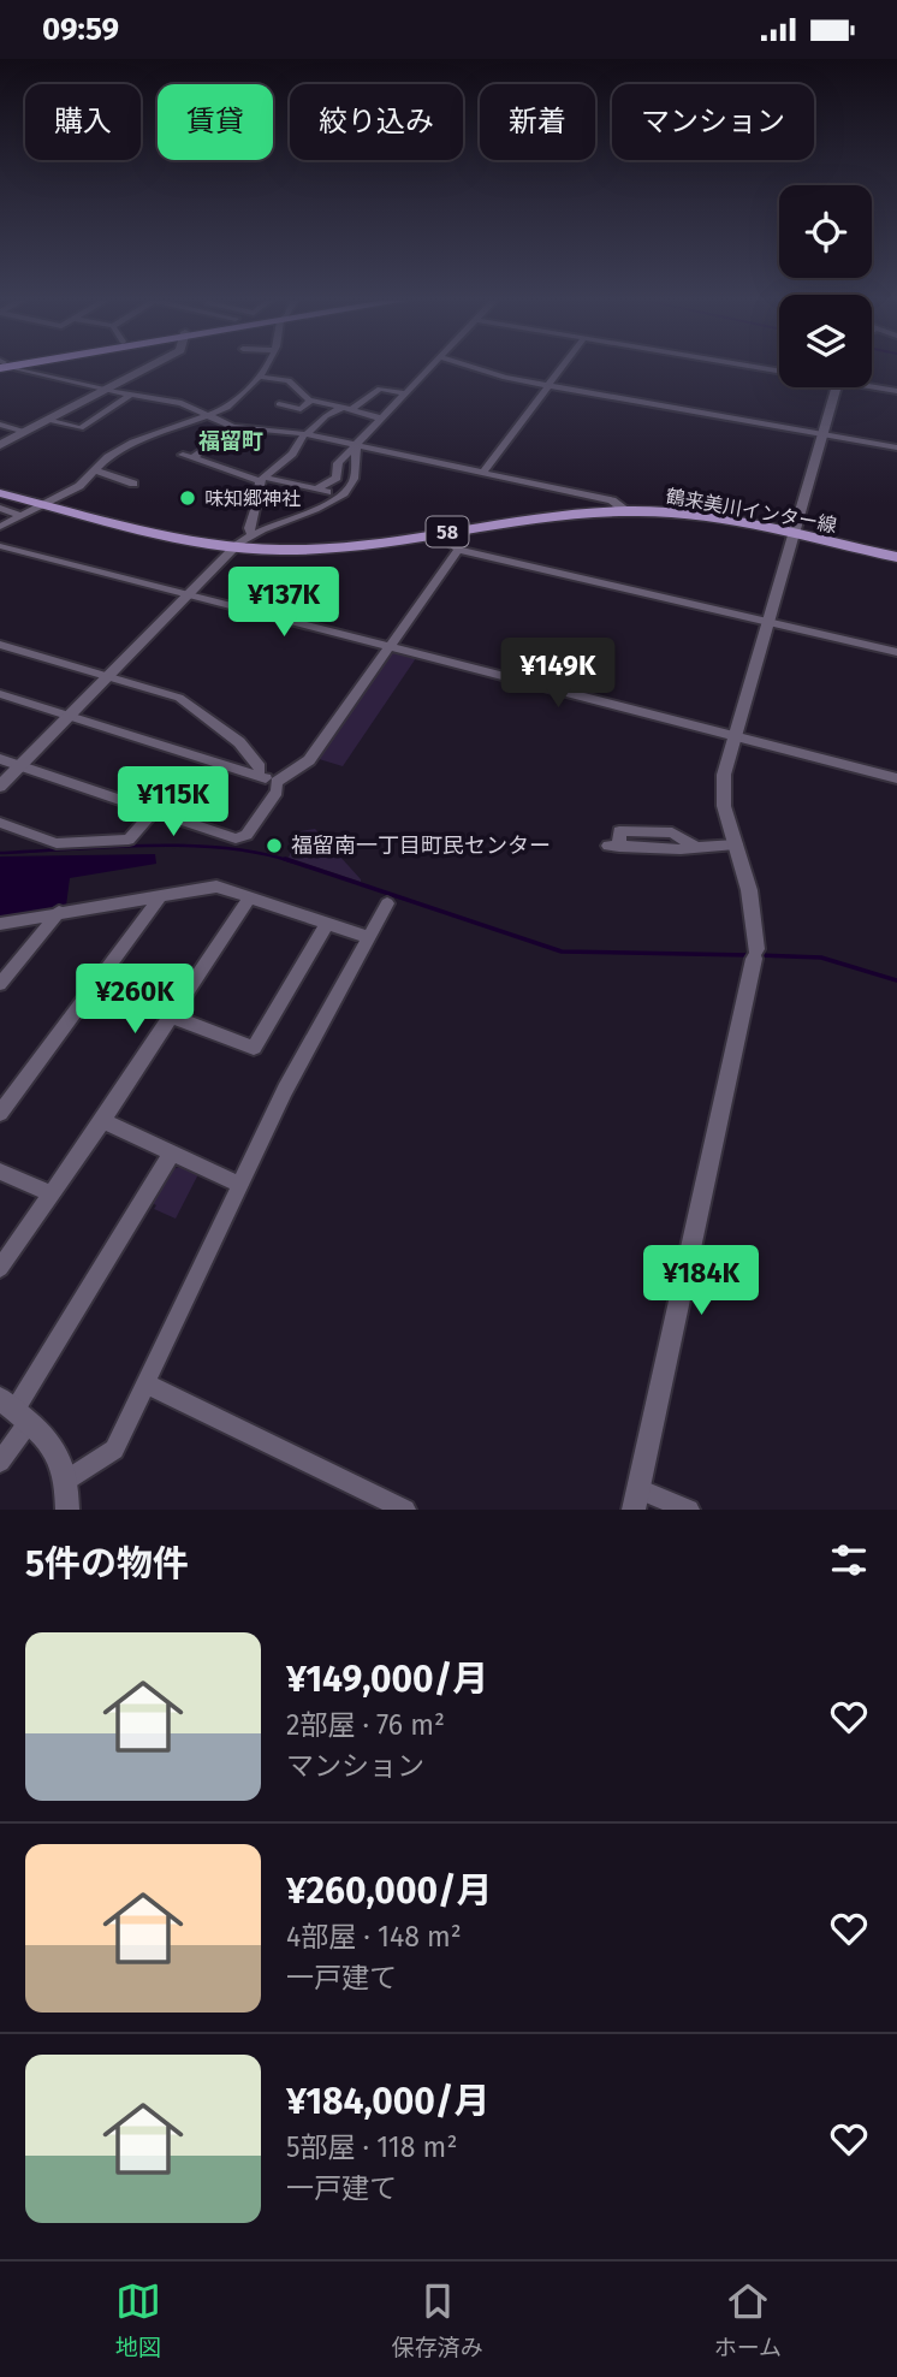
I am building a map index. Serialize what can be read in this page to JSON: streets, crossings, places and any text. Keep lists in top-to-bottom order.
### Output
{
  "streets": {
    "main road": ["鶴来美川インター線", "58"]
  },
  "districts": ["福留町"],
  "places": ["味知郷神社", "福留南一丁目町民センター"],
  "page": {
    "status": "09:59",
    "chip": [
      "購入",
      "賃貸",
      "絞り込み",
      "新着",
      "マンション"
    ],
    "price": [
      "¥137K",
      "¥149K",
      "¥115K",
      "¥260K",
      "¥184K"
    ],
    "heading": "5件の物件",
    "list": [
      {
        "name": "¥149,000/月",
        "note": "2部屋 · 76 m² · マンション"
      },
      {
        "name": "¥260,000/月",
        "note": "4部屋 · 148 m² · 一戸建て"
      },
      {
        "name": "¥184,000/月",
        "note": "5部屋 · 118 m² · 一戸建て"
      }
    ],
    "tabs": ["地図", "保存済み", "ホーム"]
  }
}
